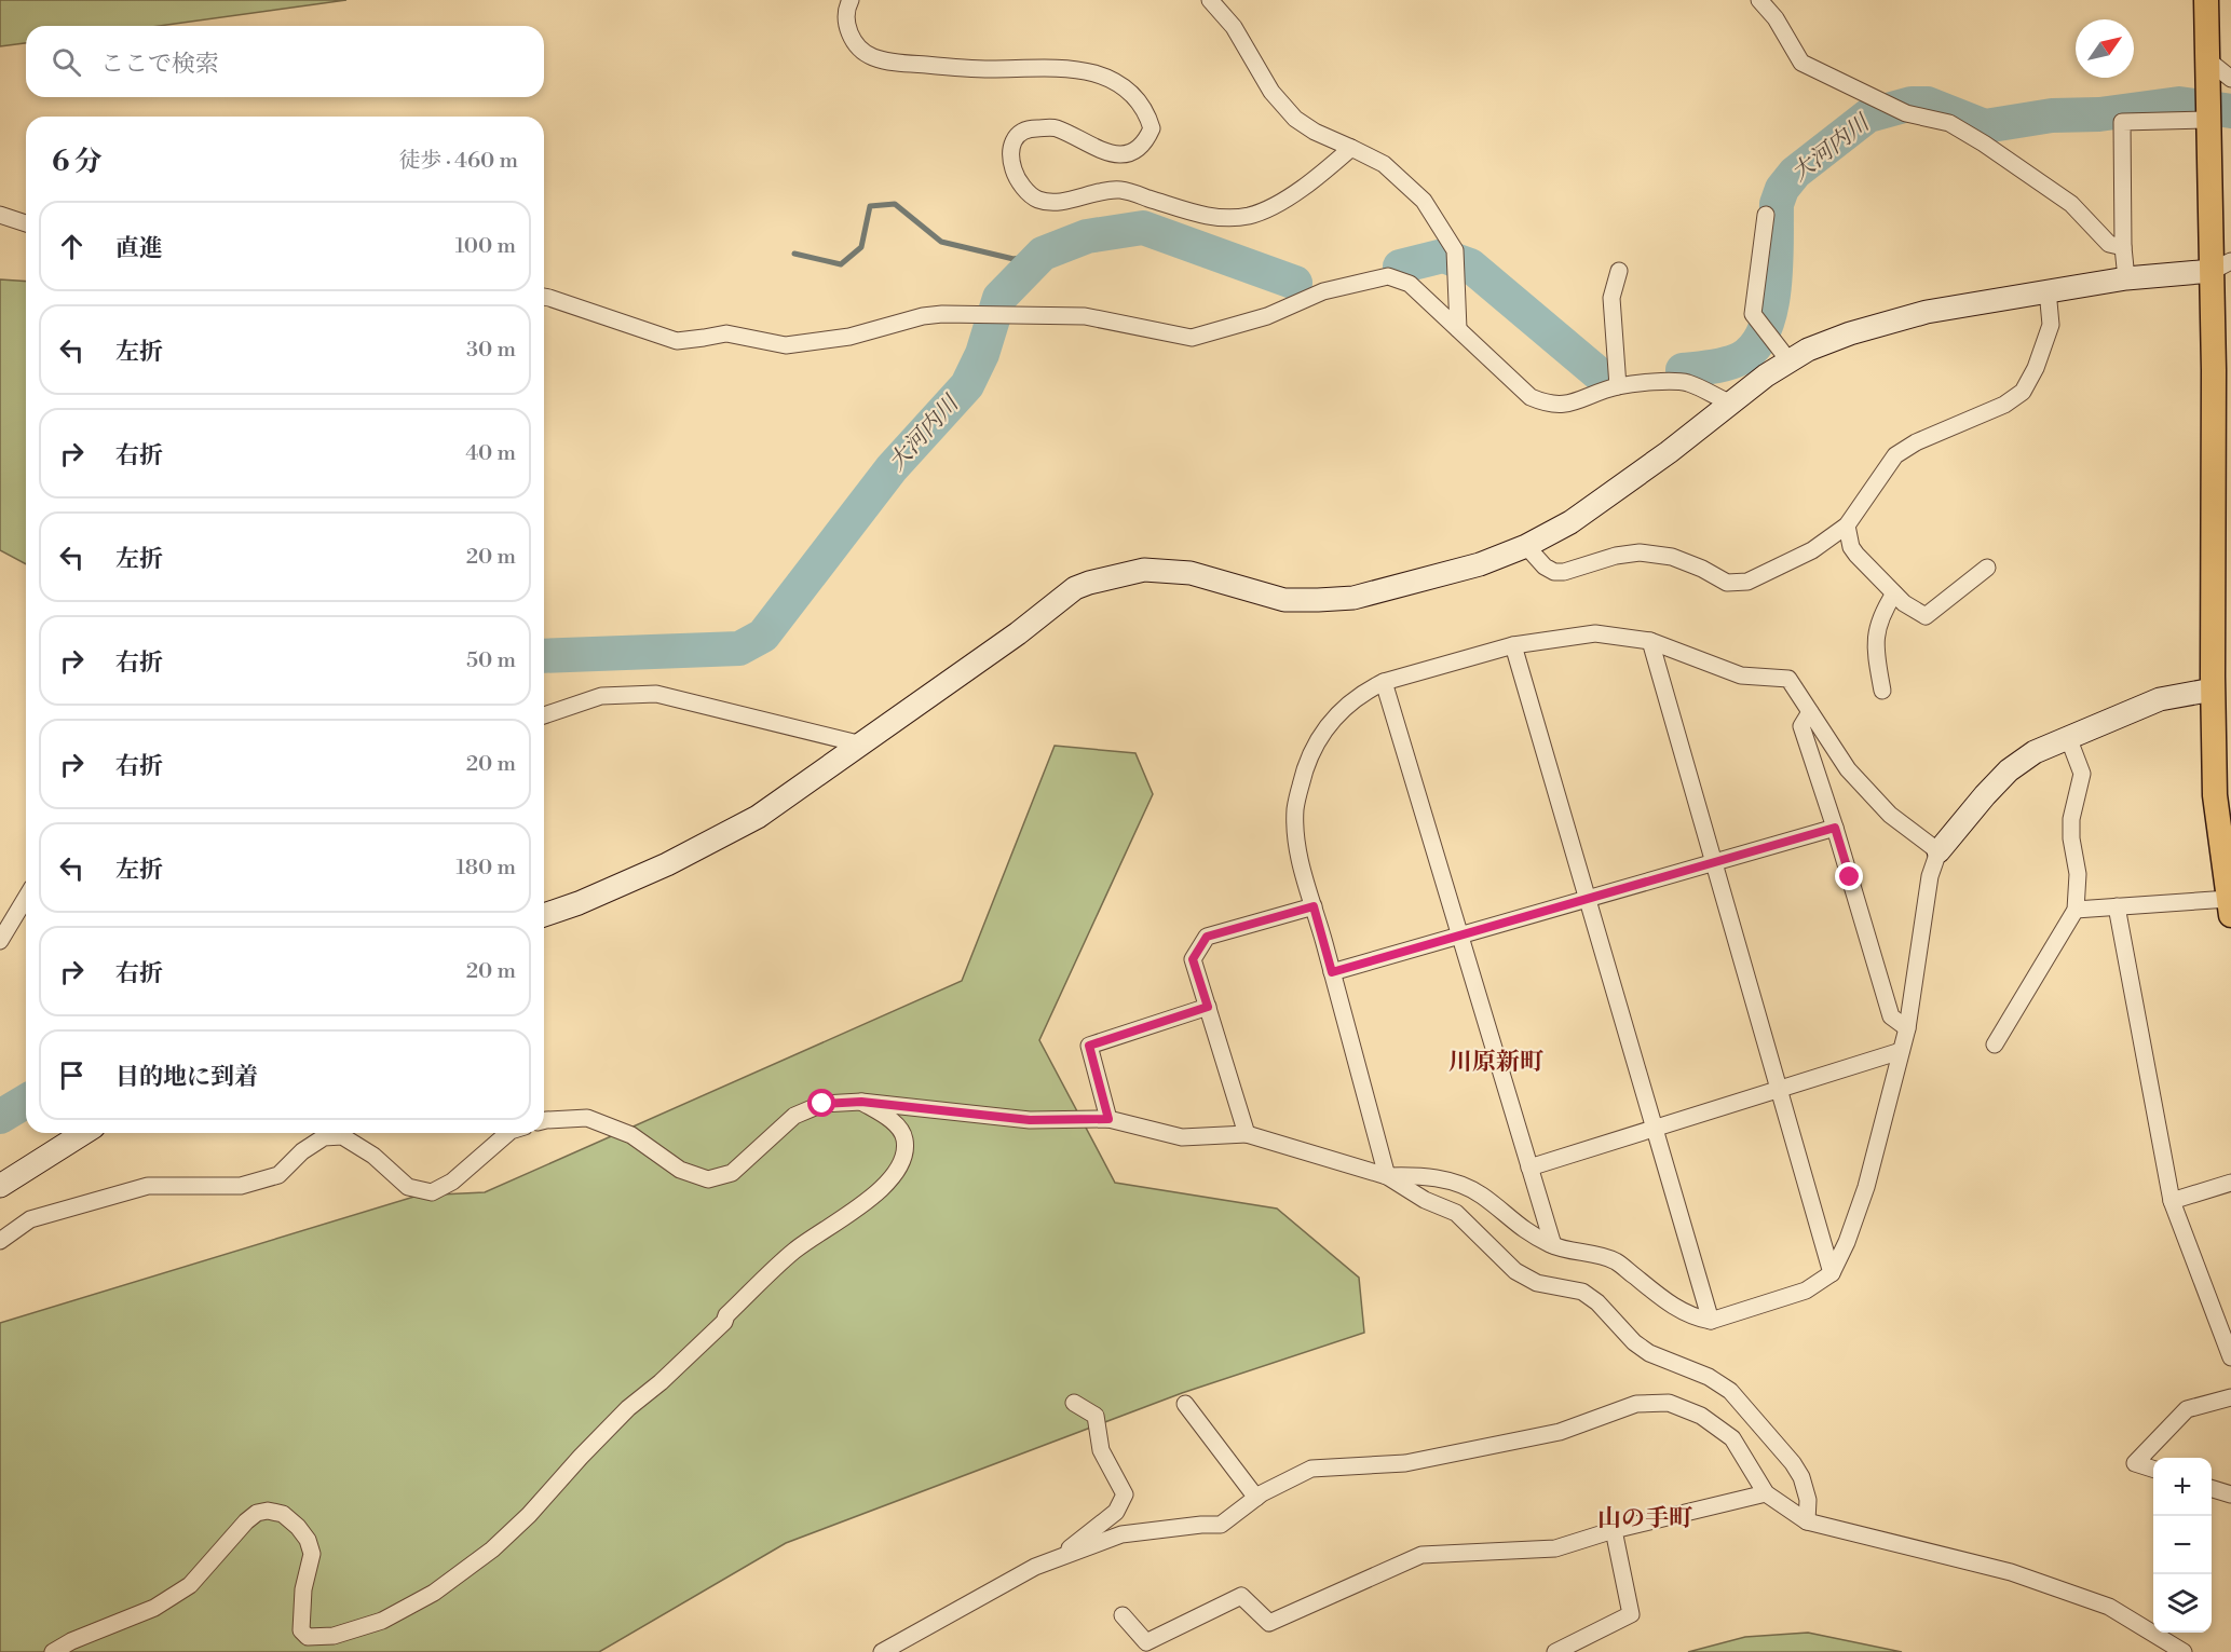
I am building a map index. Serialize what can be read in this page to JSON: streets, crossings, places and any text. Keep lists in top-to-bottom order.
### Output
{
  "districts": ["川原新町", "山の手町"],
  "water": ["大河内川"],
  "north": "top right",
  "page": {
    "search": "ここで検索",
    "heading": ["6 分", "徒歩 · 460 m"],
    "list": [
      ["直進", "100 m"],
      ["左折", "30 m"],
      ["右折", "40 m"],
      ["左折", "20 m"],
      ["右折", "50 m"],
      ["右折", "20 m"],
      ["左折", "180 m"],
      ["右折", "20 m"],
      "目的地に到着"
    ],
    "map_buttons": ["+", "−"]
  }
}
